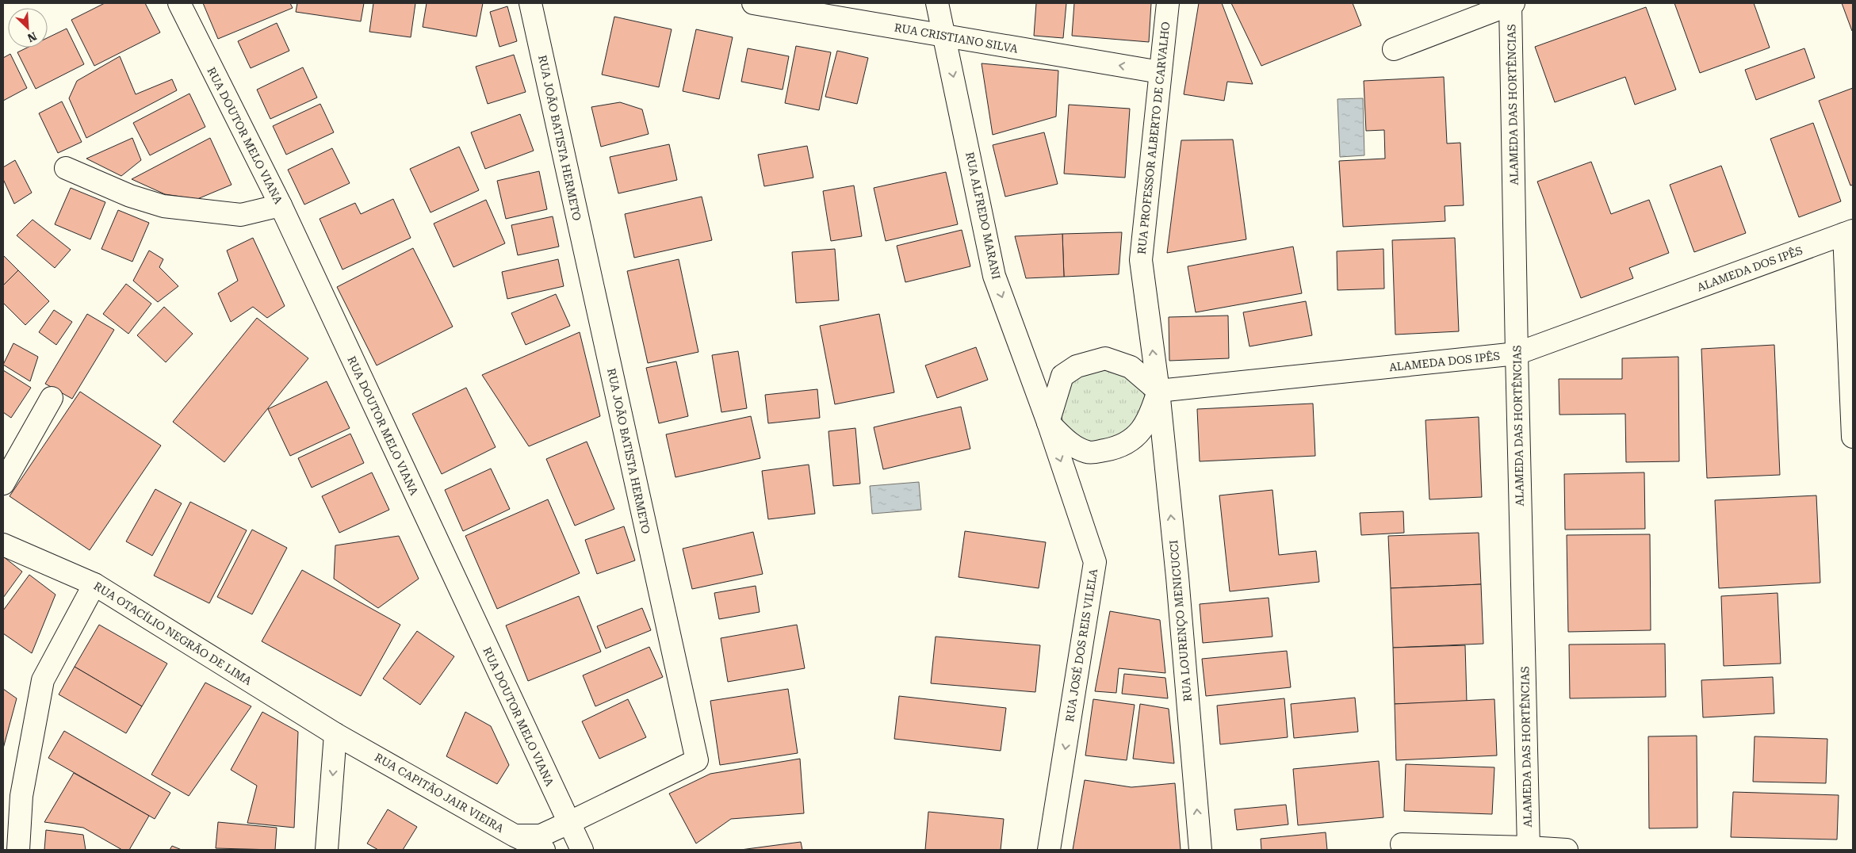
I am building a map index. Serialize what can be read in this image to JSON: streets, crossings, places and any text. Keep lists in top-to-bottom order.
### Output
{
  "streets": {
    "street": [
      "RUA CRISTIANO SILVA",
      "ALAMEDA DAS HORTÊNCIAS",
      "RUA DOUTOR MELO VIANA",
      "RUA JOÃO BATISTA HERMETO",
      "RUA PROFESSOR ALBERTO DE CARVALHO",
      "RUA ALFREDO MARANI",
      "ALAMEDA DOS IPÊS",
      "RUA LOURENÇO MENICUCCI",
      "RUA OTACÍLIO NEGRÃO DE LIMA",
      "RUA JOSÉ DOS REIS VILELA",
      "RUA CAPITÃO JAIR VIEIRA"
    ]
  },
  "crossings": [
    ["RUA CRISTIANO SILVA", "RUA PROFESSOR ALBERTO DE CARVALHO"],
    ["RUA CRISTIANO SILVA", "RUA ALFREDO MARANI"],
    ["ALAMEDA DAS HORTÊNCIAS", "ALAMEDA DOS IPÊS"],
    ["RUA DOUTOR MELO VIANA", "RUA JOÃO BATISTA HERMETO"],
    ["RUA PROFESSOR ALBERTO DE CARVALHO", "RUA ALFREDO MARANI"],
    ["RUA PROFESSOR ALBERTO DE CARVALHO", "ALAMEDA DOS IPÊS"],
    ["RUA PROFESSOR ALBERTO DE CARVALHO", "RUA LOURENÇO MENICUCCI"],
    ["RUA PROFESSOR ALBERTO DE CARVALHO", "RUA JOSÉ DOS REIS VILELA"],
    ["RUA ALFREDO MARANI", "ALAMEDA DOS IPÊS"],
    ["RUA ALFREDO MARANI", "RUA LOURENÇO MENICUCCI"],
    ["RUA ALFREDO MARANI", "RUA JOSÉ DOS REIS VILELA"],
    ["ALAMEDA DOS IPÊS", "RUA LOURENÇO MENICUCCI"],
    ["ALAMEDA DOS IPÊS", "RUA JOSÉ DOS REIS VILELA"],
    ["RUA LOURENÇO MENICUCCI", "RUA JOSÉ DOS REIS VILELA"],
    ["RUA OTACÍLIO NEGRÃO DE LIMA", "RUA CAPITÃO JAIR VIEIRA"]
  ],
  "one_way": [
    "RUA CRISTIANO SILVA",
    "RUA PROFESSOR ALBERTO DE CARVALHO",
    "RUA ALFREDO MARANI",
    "RUA LOURENÇO MENICUCCI",
    "RUA JOSÉ DOS REIS VILELA"
  ],
  "north": "bottom right"
}
